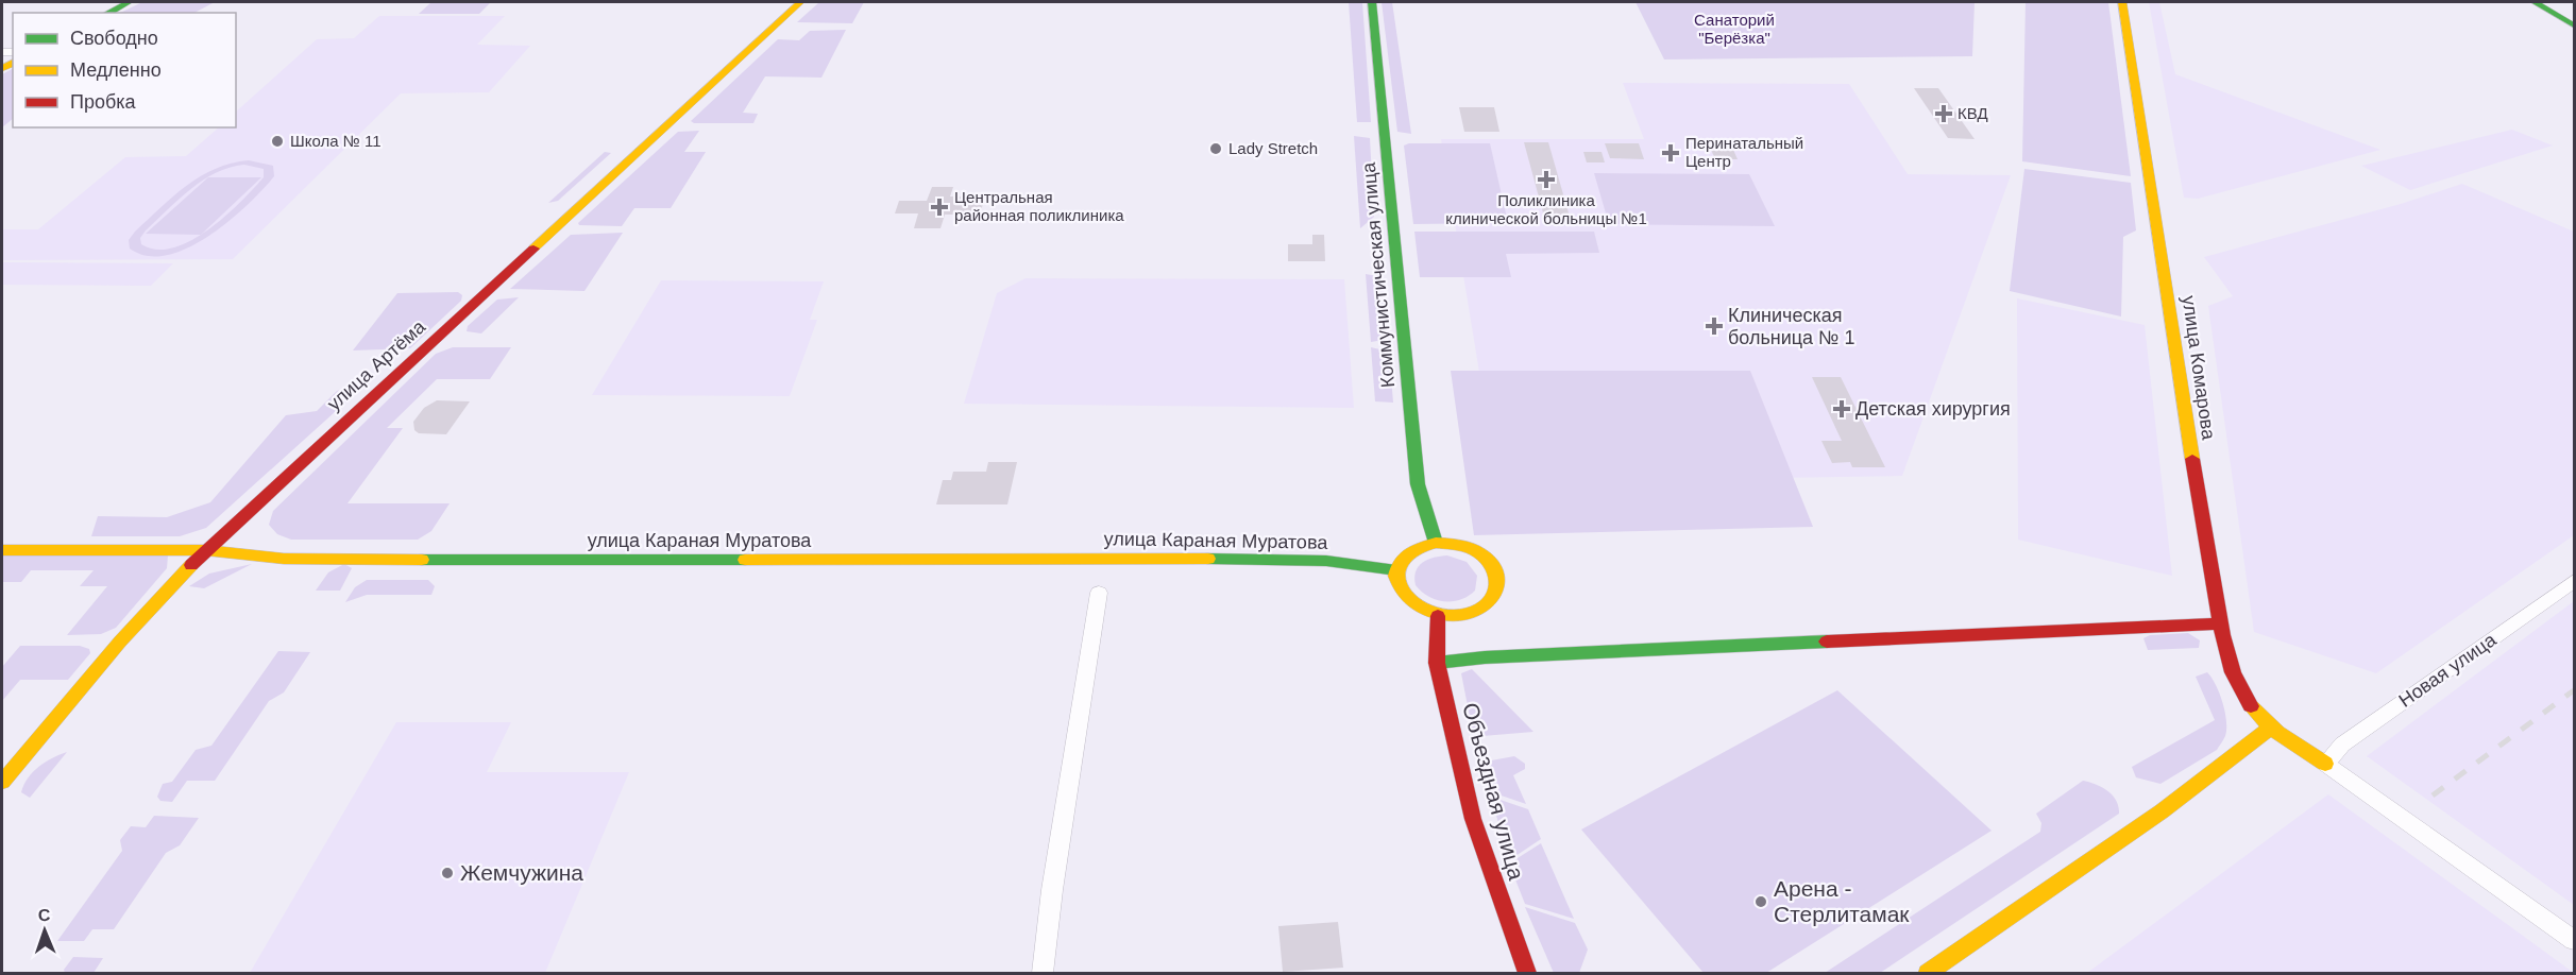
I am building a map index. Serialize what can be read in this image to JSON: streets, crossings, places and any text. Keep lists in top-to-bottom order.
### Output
{
  "streets": {
    "main road": [
      "Коммунистическая улица",
      "улица Артёма",
      "улица Комарова",
      "улица Караная Муратова",
      "Объездная улица"
    ],
    "street": ["Новая улица"]
  },
  "crossings": [
    ["Коммунистическая улица", "улица Караная Муратова"],
    ["Коммунистическая улица", "Объездная улица"],
    ["улица Артёма", "улица Караная Муратова"],
    ["улица Караная Муратова", "Объездная улица"]
  ],
  "parks": ["Санаторий \"Берёзка\""],
  "places": {
    "health": [
      "КВД",
      "Перинатальный Центр",
      "Поликлиника клинической больницы №1",
      "Центральная районная поликлиника",
      "Клиническая больница № 1",
      "Детская хирургия"
    ],
    "other": [
      "Школа № 11",
      "Lady Stretch",
      "Жемчужина",
      "Арена - Стерлитамак"
    ]
  },
  "legend": ["Свободно", "Медленно", "Пробка"],
  "north": "top"
}
